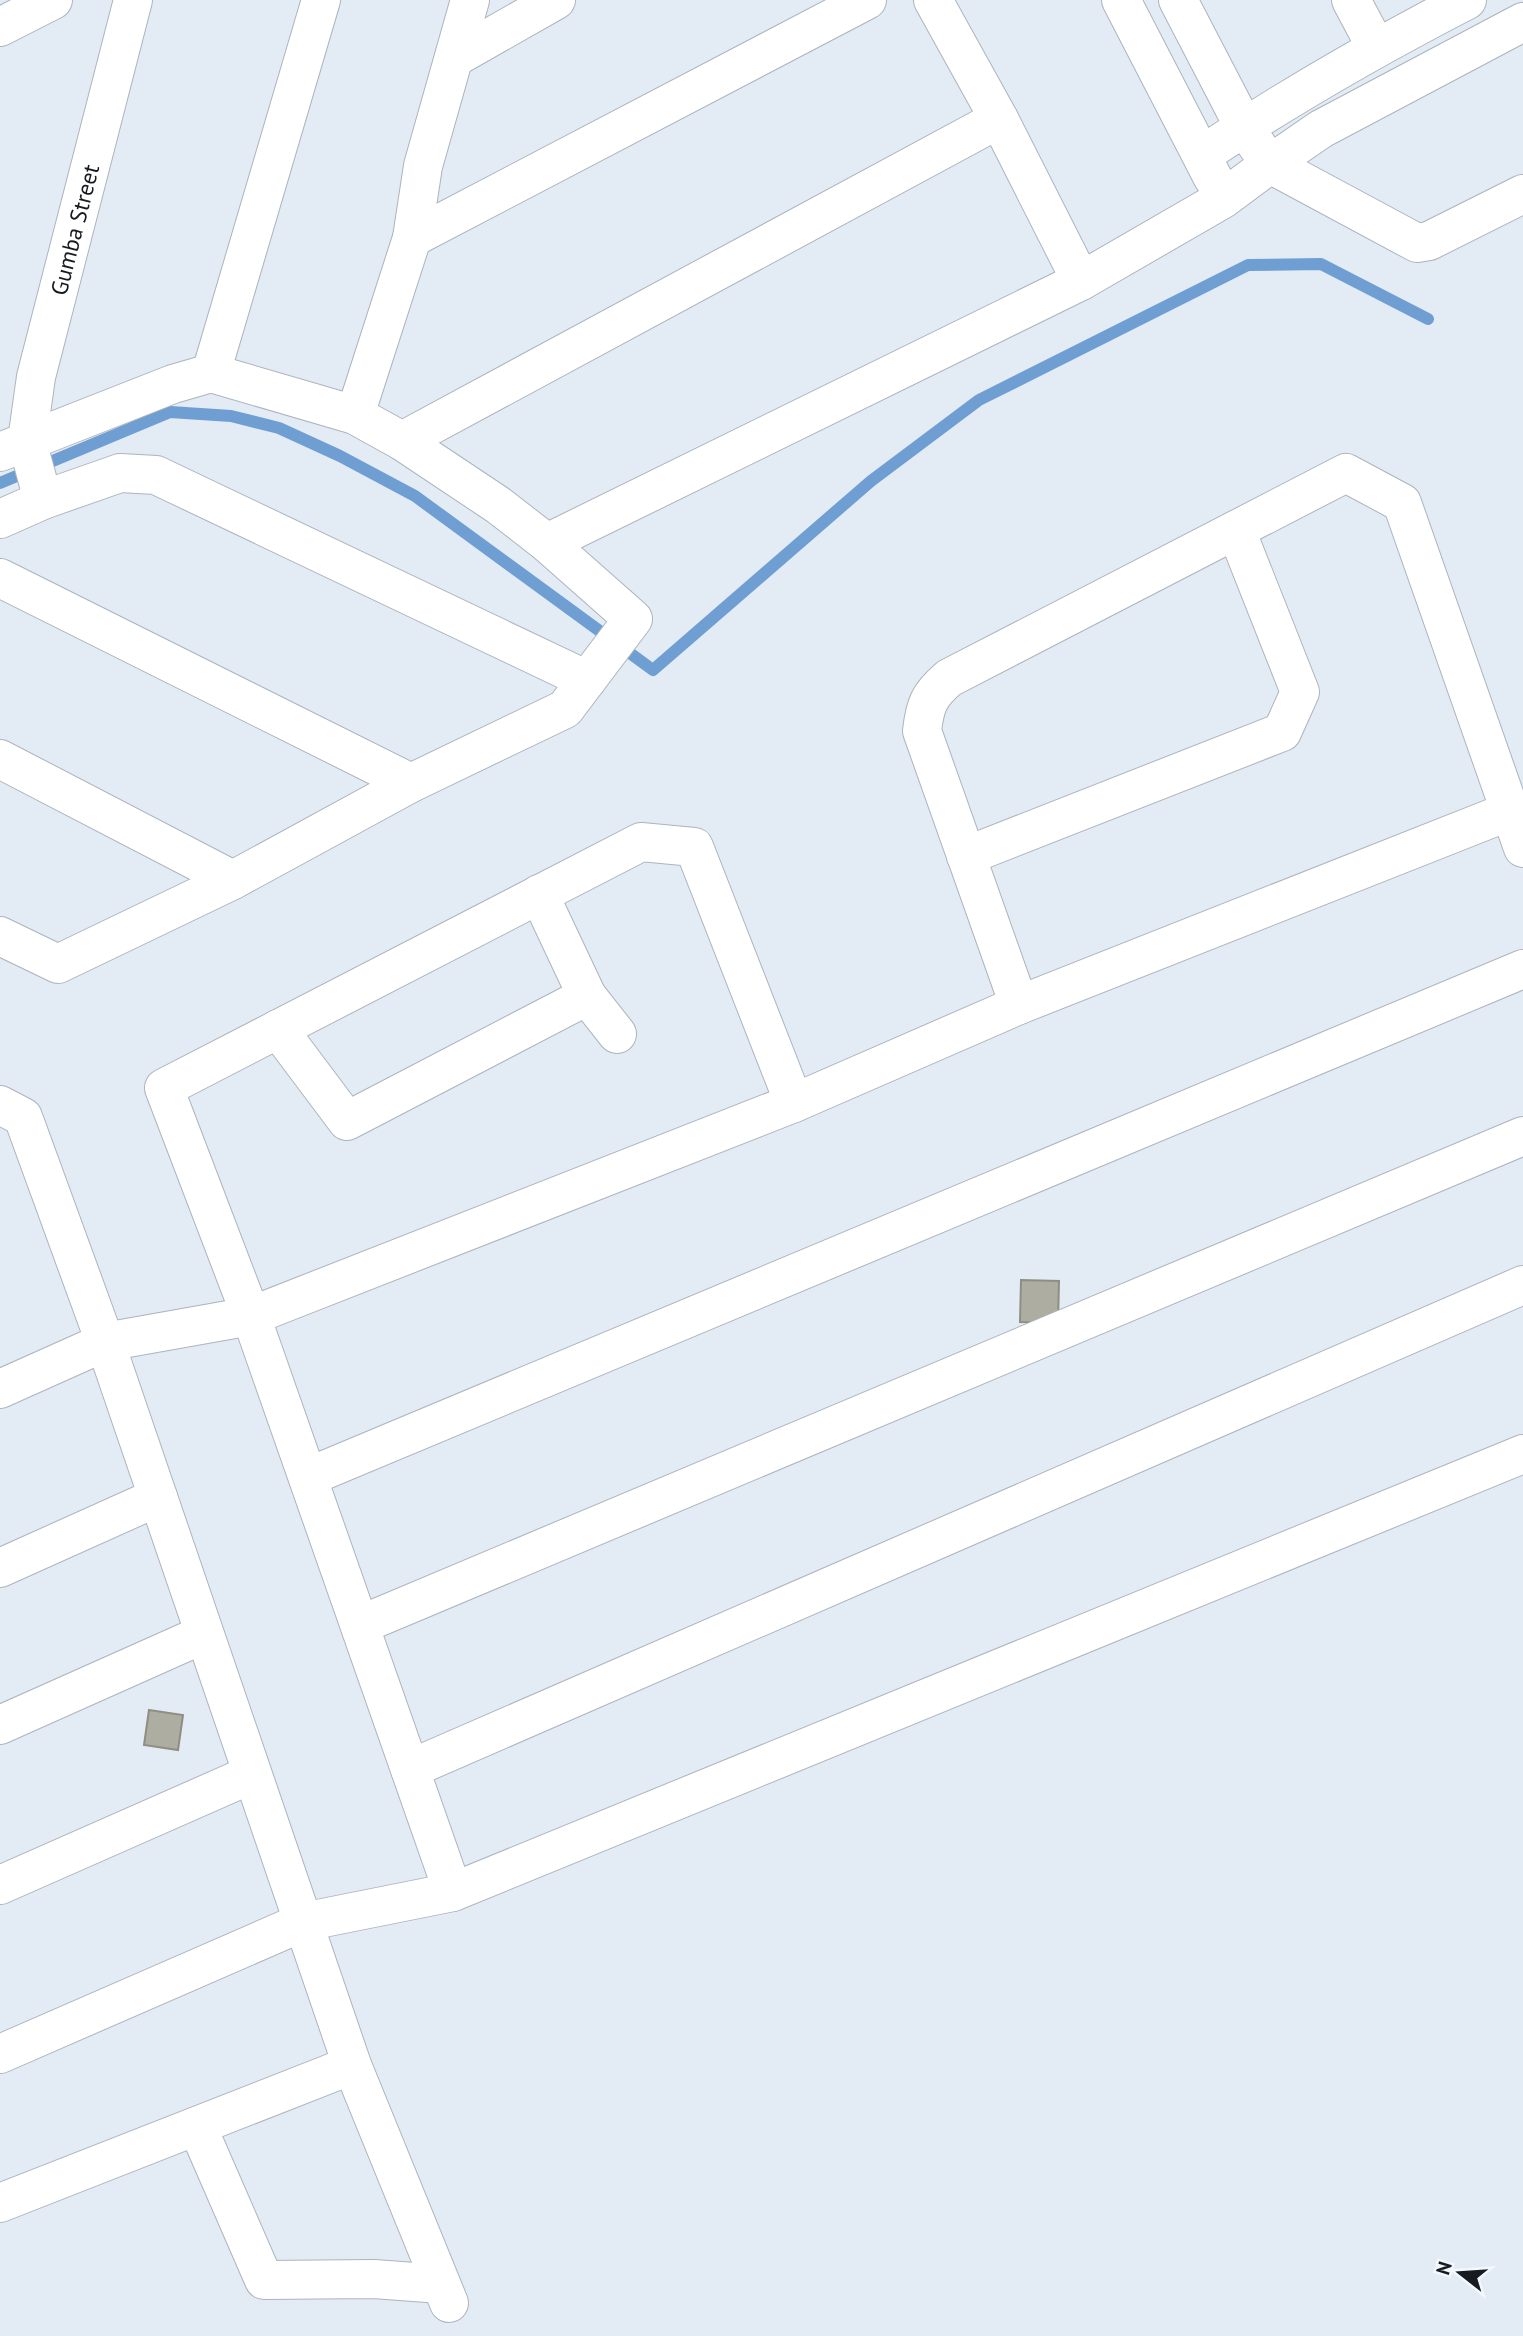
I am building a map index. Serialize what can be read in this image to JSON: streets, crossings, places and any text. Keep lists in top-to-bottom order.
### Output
{
  "streets": {
    "street": ["Gumba Street"]
  },
  "north": "left"
}
